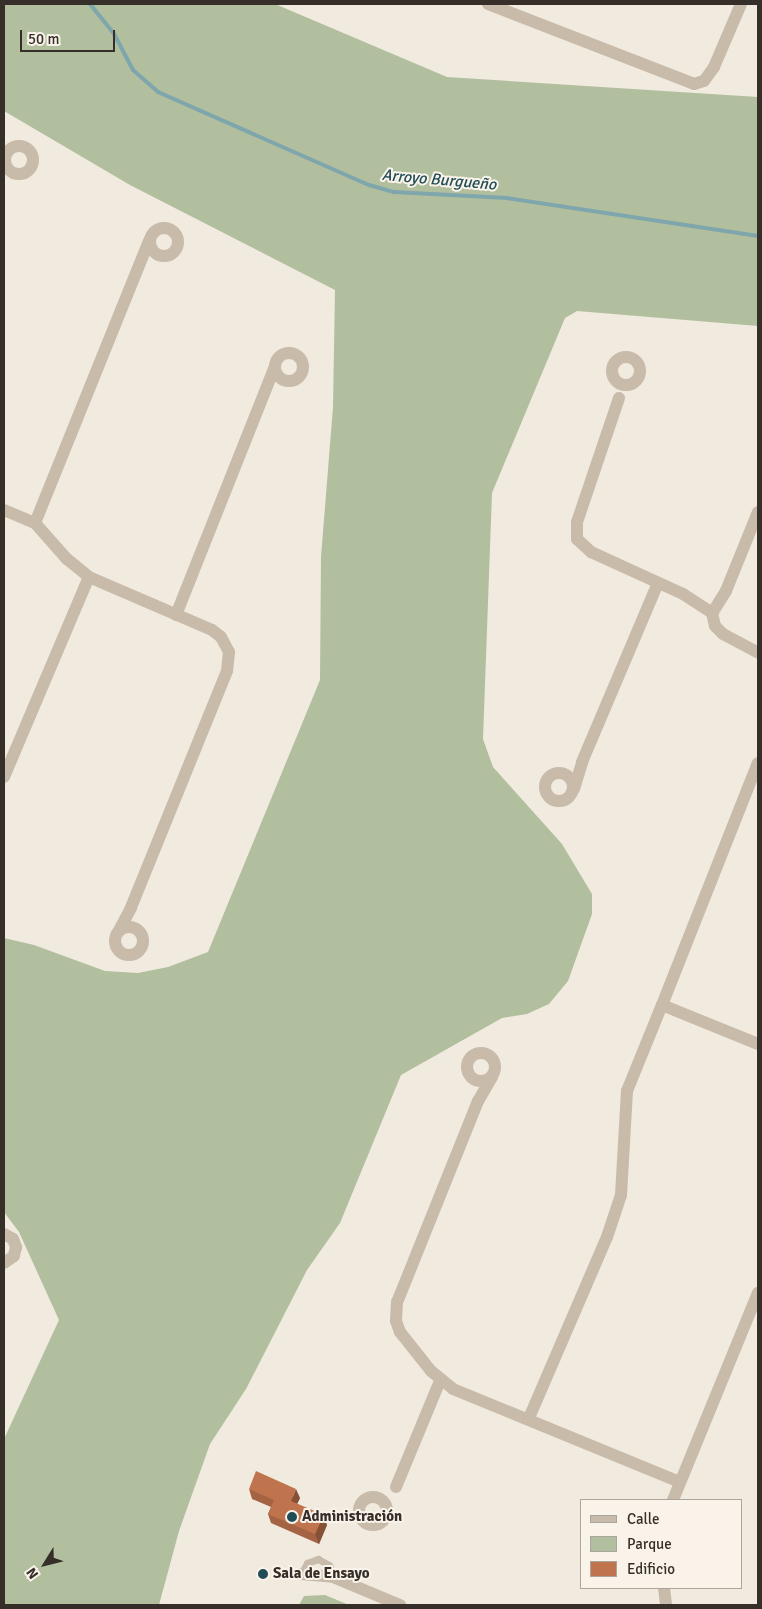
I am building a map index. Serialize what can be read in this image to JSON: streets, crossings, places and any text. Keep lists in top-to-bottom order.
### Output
{
  "water": ["Arroyo Burgueño"],
  "places": ["Administración", "Sala de Ensayo"],
  "legend": ["Calle", "Parque", "Edificio"],
  "scale_bar": "50 m",
  "north": "bottom left"
}
